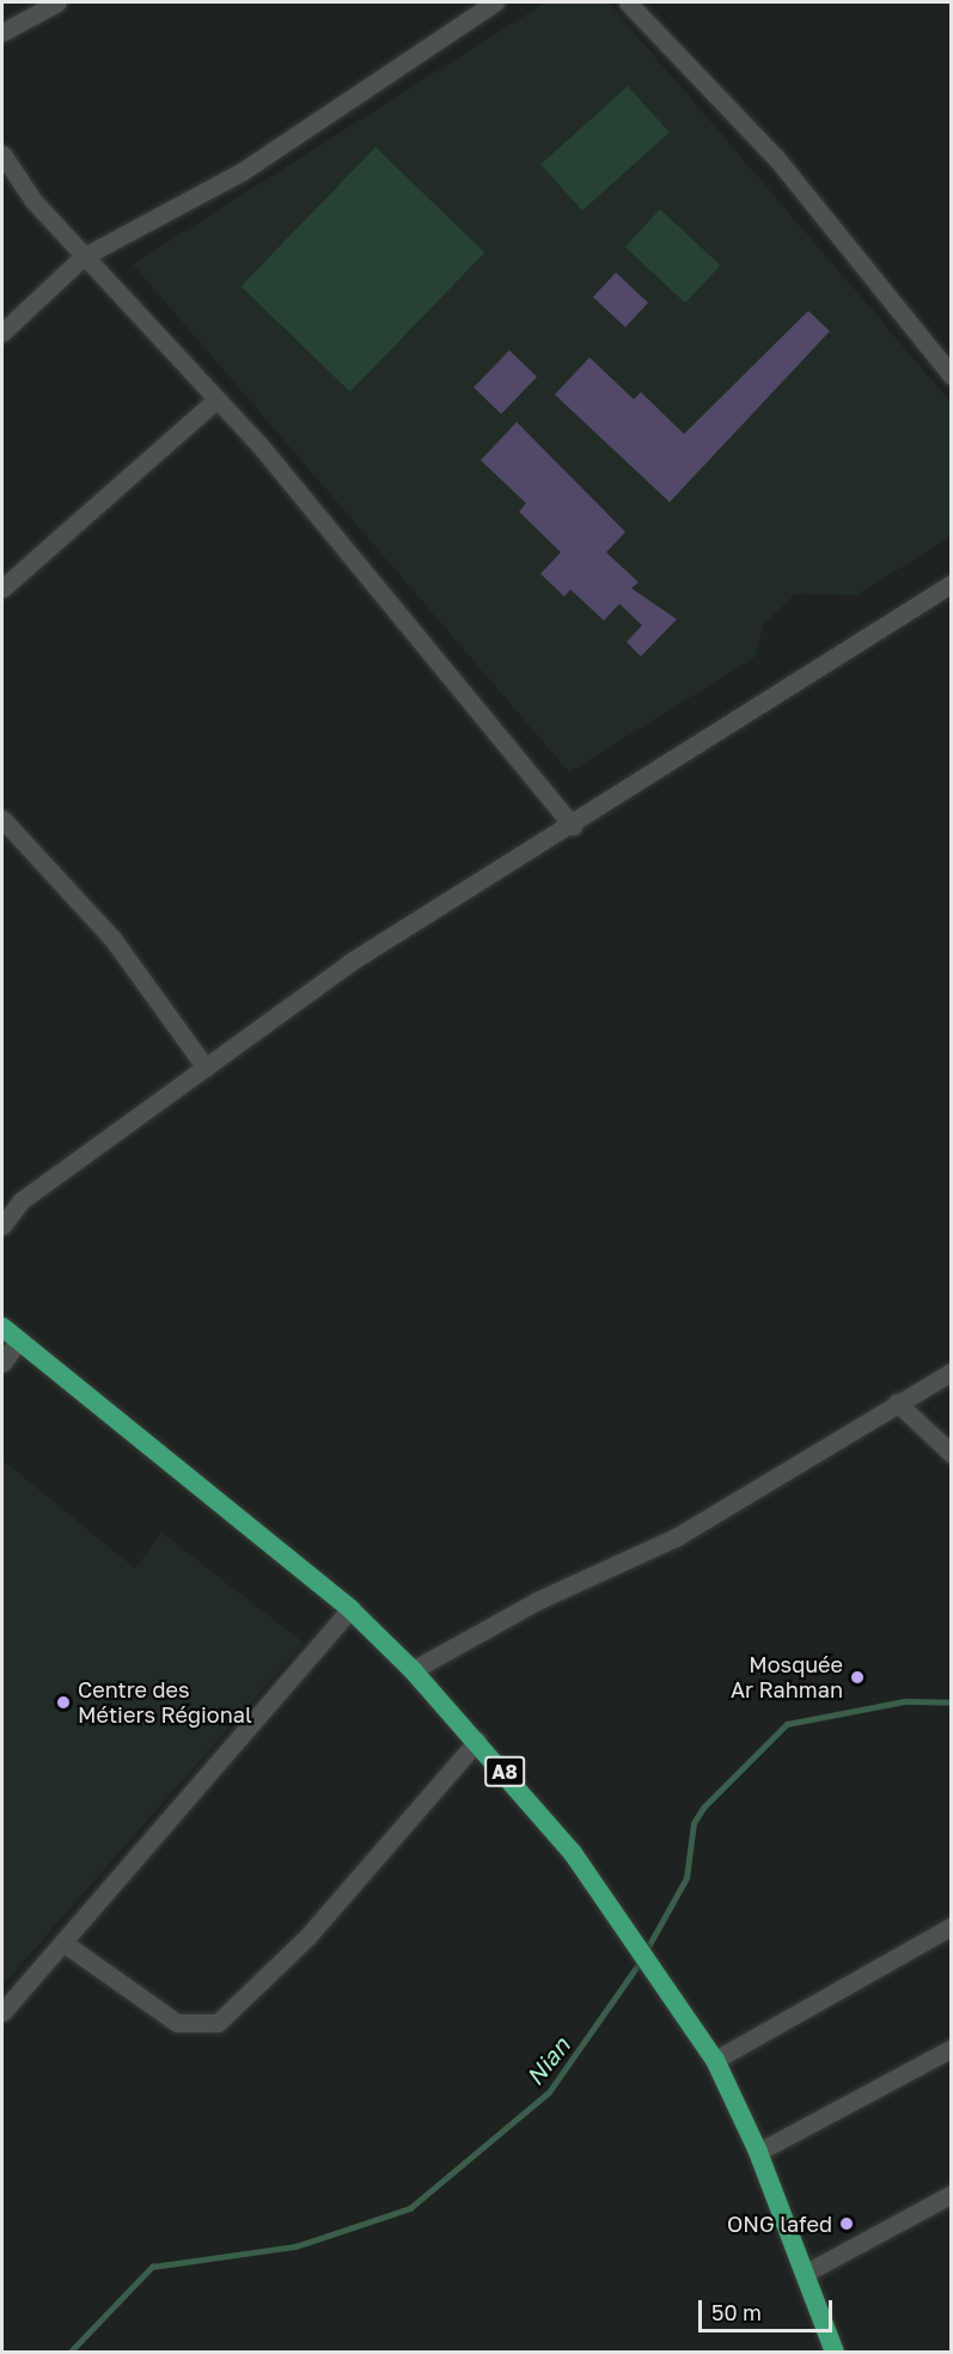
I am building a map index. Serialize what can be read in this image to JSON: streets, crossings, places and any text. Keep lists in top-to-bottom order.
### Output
{
  "streets": {
    "main road": ["A8"]
  },
  "water": ["Nian"],
  "places": ["Mosquée Ar Rahman", "Centre des Métiers Régional", "ONG lafed"],
  "scale_bar": "50 m"
}
